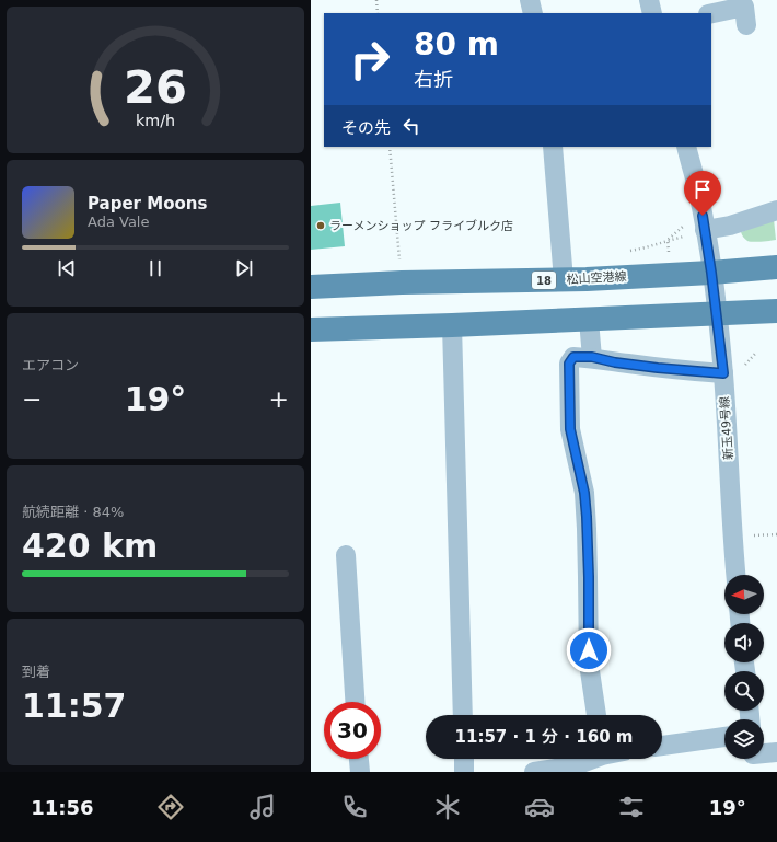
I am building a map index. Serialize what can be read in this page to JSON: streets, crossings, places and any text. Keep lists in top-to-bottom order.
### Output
{
  "streets": {
    "main road": ["松山空港線", "18"],
    "street": ["新玉49号線"]
  },
  "crossings": [
    ["松山空港線", "新玉49号線"]
  ],
  "places": ["ラーメンショップ フライブルク店"],
  "north": "left",
  "page": {
    "turn": ["80 m", "右折"],
    "then": "その先",
    "song": ["Paper Moons", "Ada Vale"],
    "tile": [
      "エアコン",
      ["航続距離 · 84%", "420 km"],
      ["到着", "11:57"]
    ],
    "heat": ["−", "19°", "+"],
    "limit": "30",
    "trip": "11:57 · 1 分 · 160 m",
    "tabs": ["11:56", "19°"],
    "gauge": ["26", "km/h"]
  }
}
